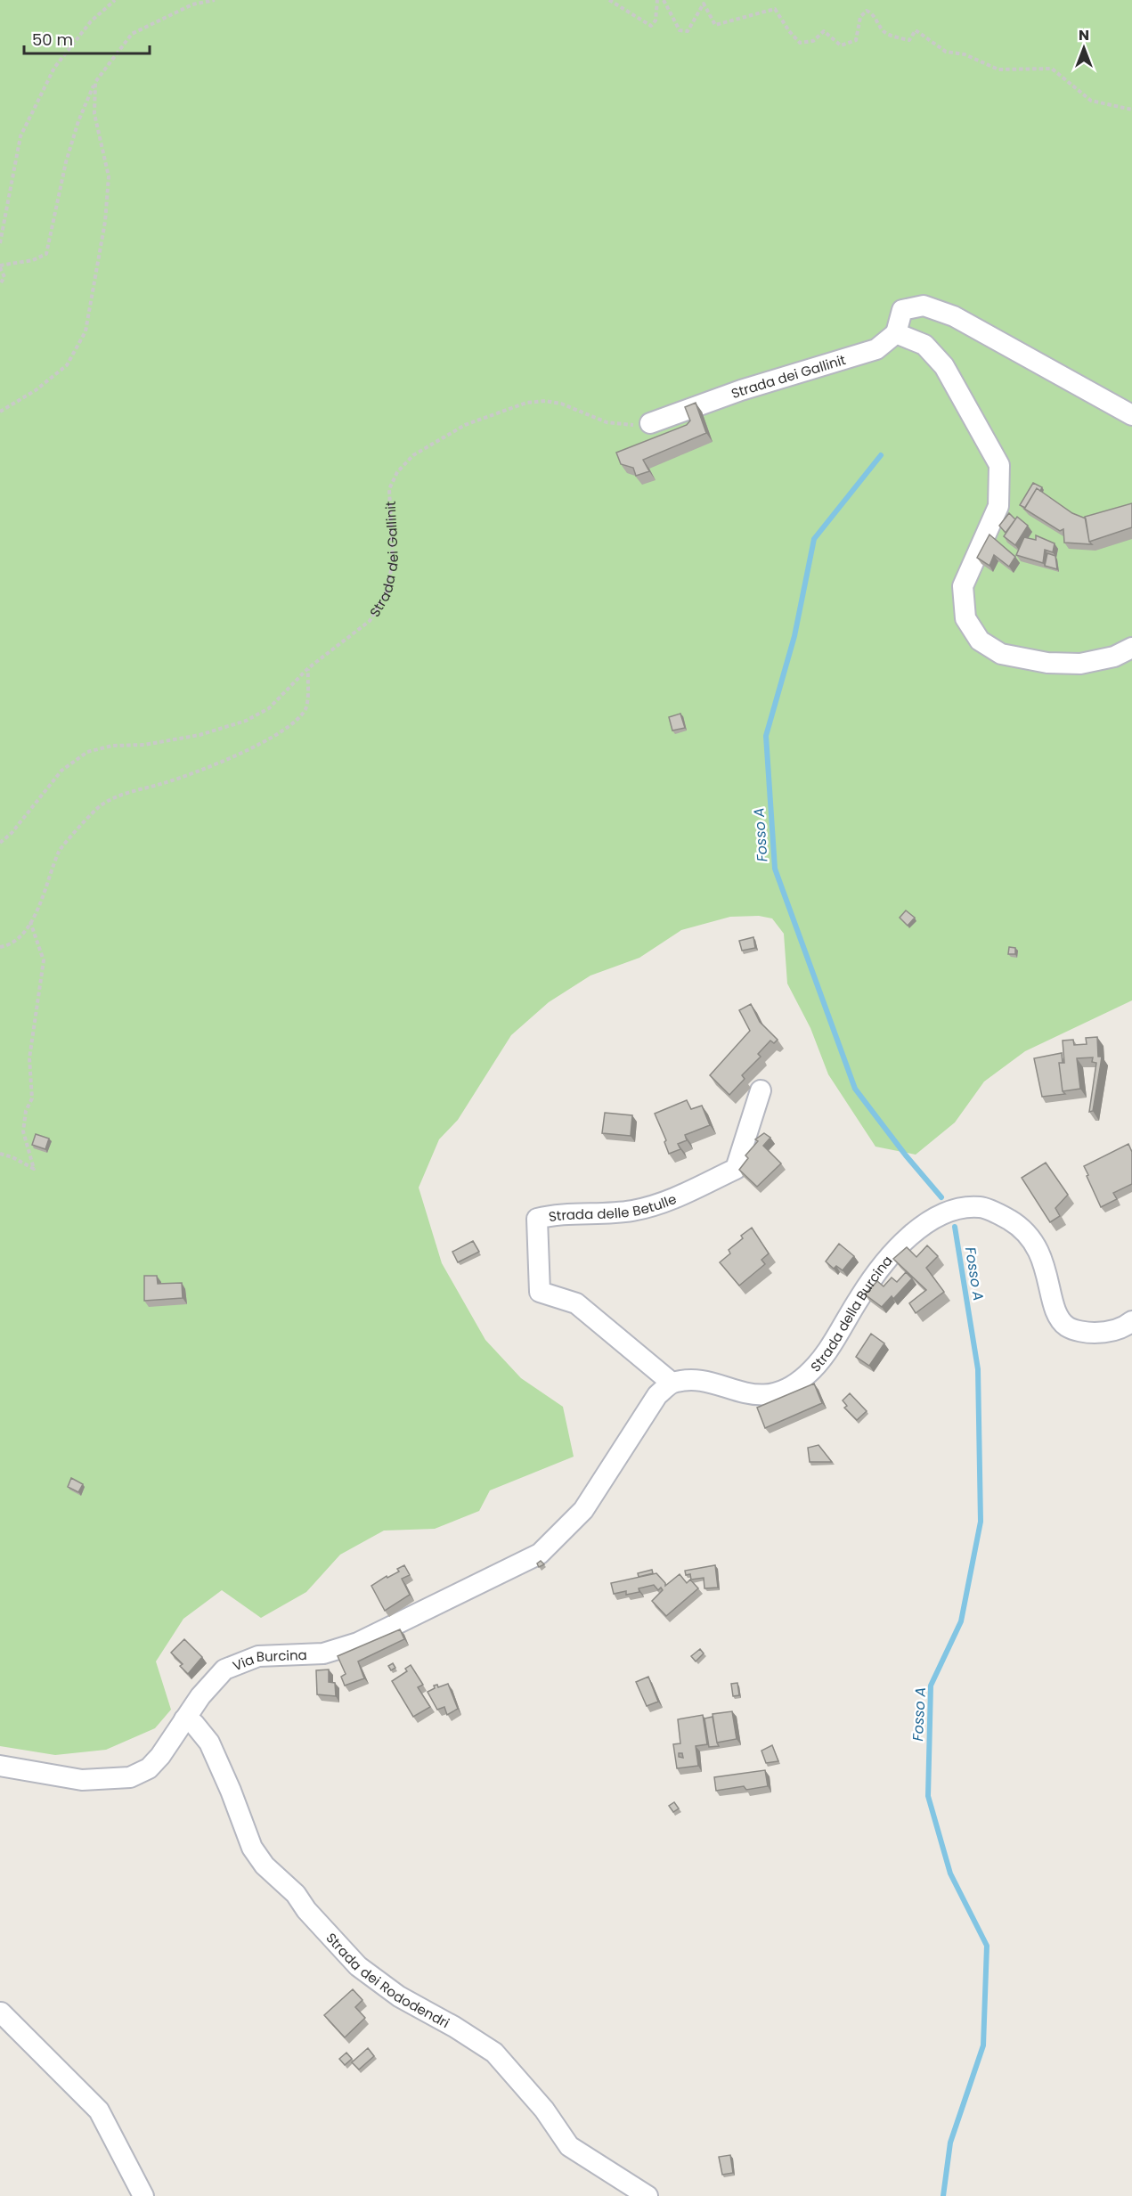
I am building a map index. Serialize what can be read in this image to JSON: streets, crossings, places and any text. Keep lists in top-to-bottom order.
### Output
{
  "streets": {
    "street": [
      "Strada dei Gallinit",
      "Strada delle Betulle",
      "Strada della Burcina",
      "Via Burcina",
      "Strada dei Rododendri"
    ]
  },
  "crossings": [
    ["Strada delle Betulle", "Strada della Burcina"],
    ["Strada delle Betulle", "Via Burcina"],
    ["Strada della Burcina", "Via Burcina"],
    ["Via Burcina", "Strada dei Rododendri"]
  ],
  "water": ["Fosso A"],
  "scale_bar": "50 m",
  "north": "top"
}
